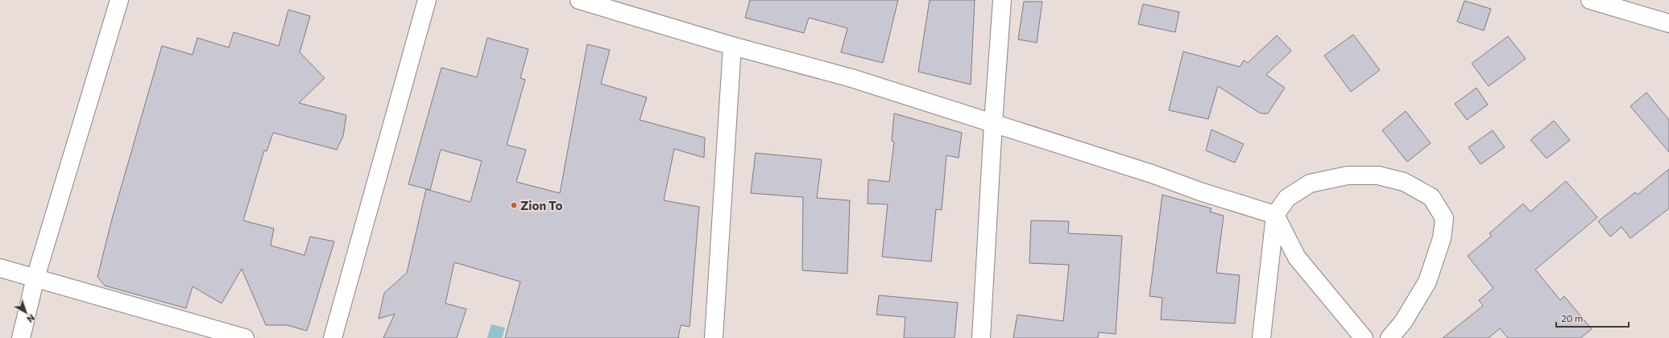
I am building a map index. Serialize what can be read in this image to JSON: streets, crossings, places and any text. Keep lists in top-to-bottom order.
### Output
{
  "places": ["Zion To"],
  "scale_bar": "20 m",
  "north": "bottom right"
}
